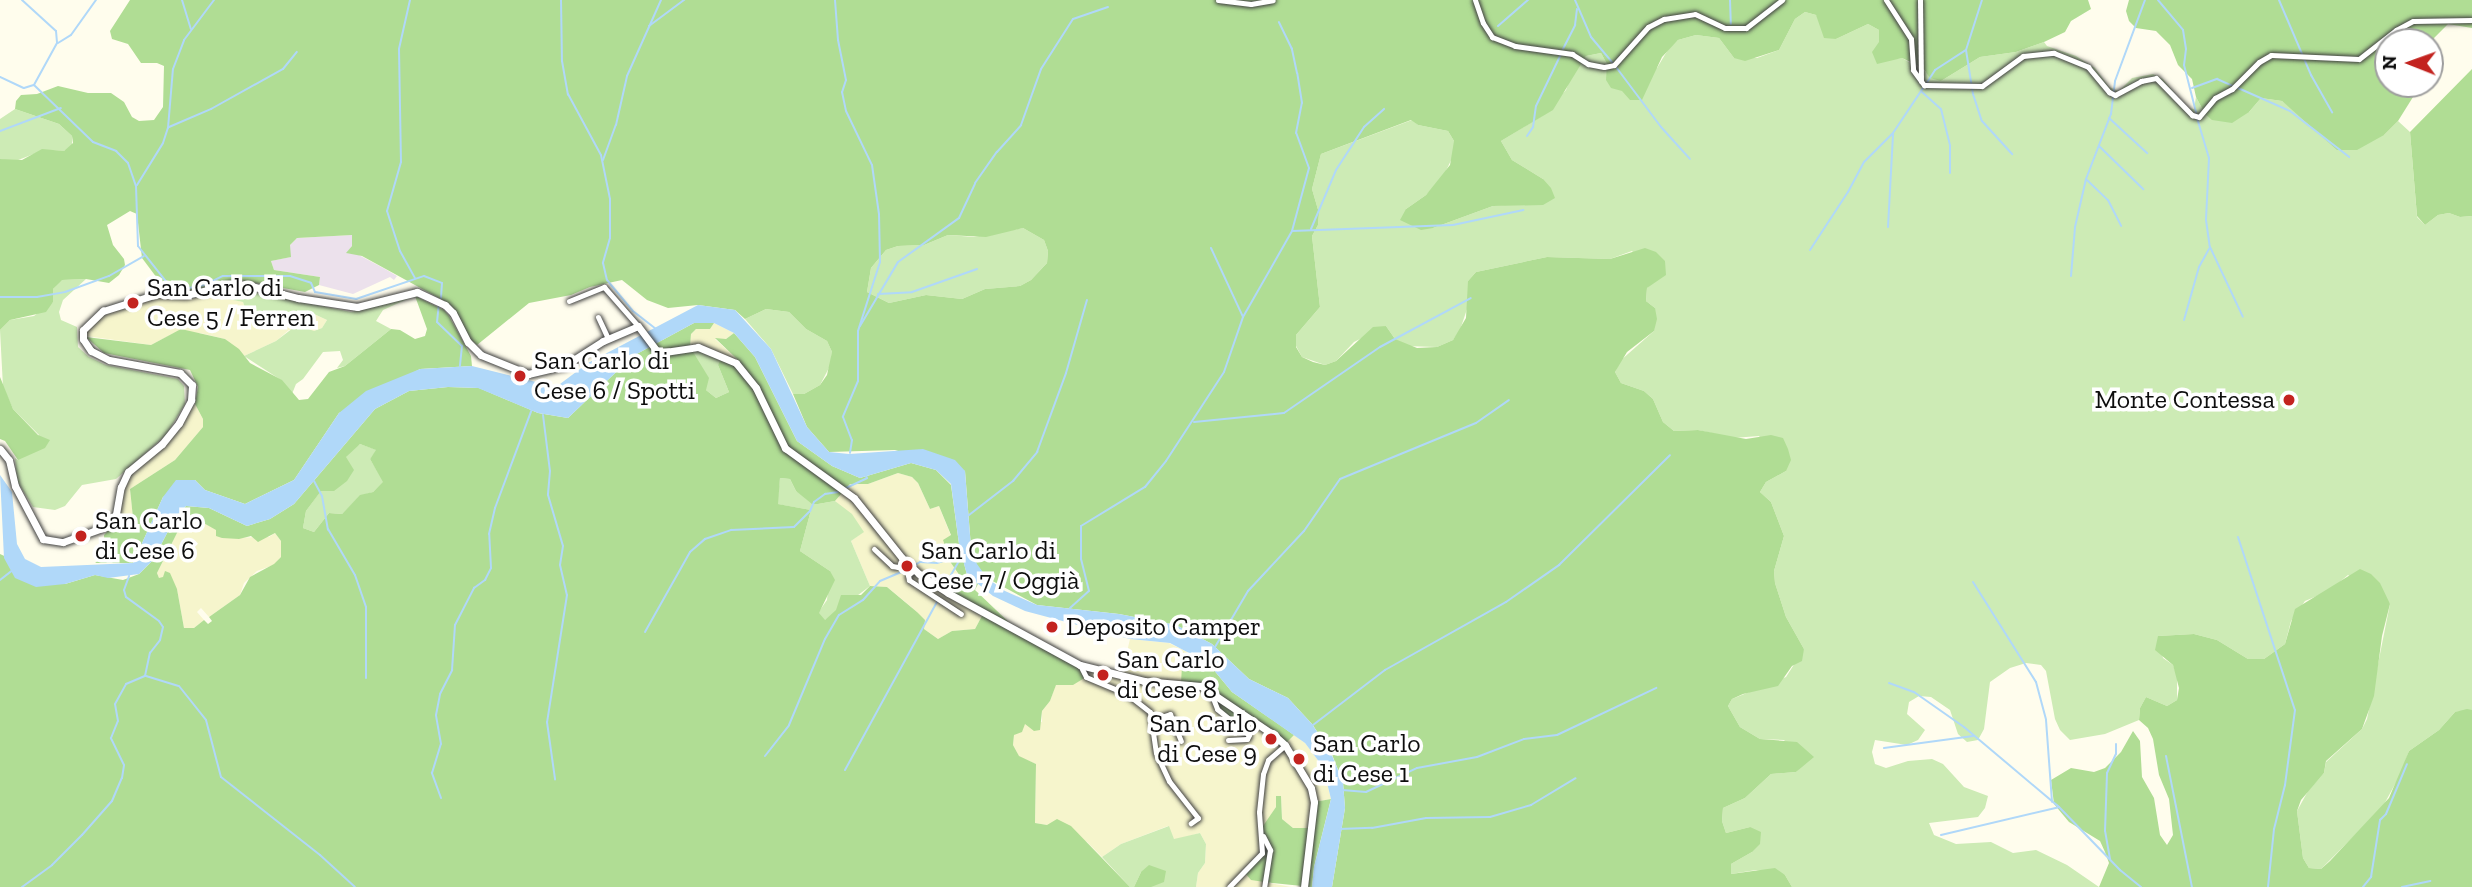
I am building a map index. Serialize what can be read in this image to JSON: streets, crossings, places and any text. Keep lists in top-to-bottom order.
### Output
{
  "places": [
    "San Carlo di Cese 5 / Ferren",
    "San Carlo di Cese 6 / Spotti",
    "Monte Contessa",
    "San Carlo di Cese 6",
    "San Carlo di Cese 7 / Oggià",
    "Deposito Camper",
    "San Carlo di Cese 8",
    "San Carlo di Cese 9",
    "San Carlo di Cese 1"
  ],
  "north": "left"
}
